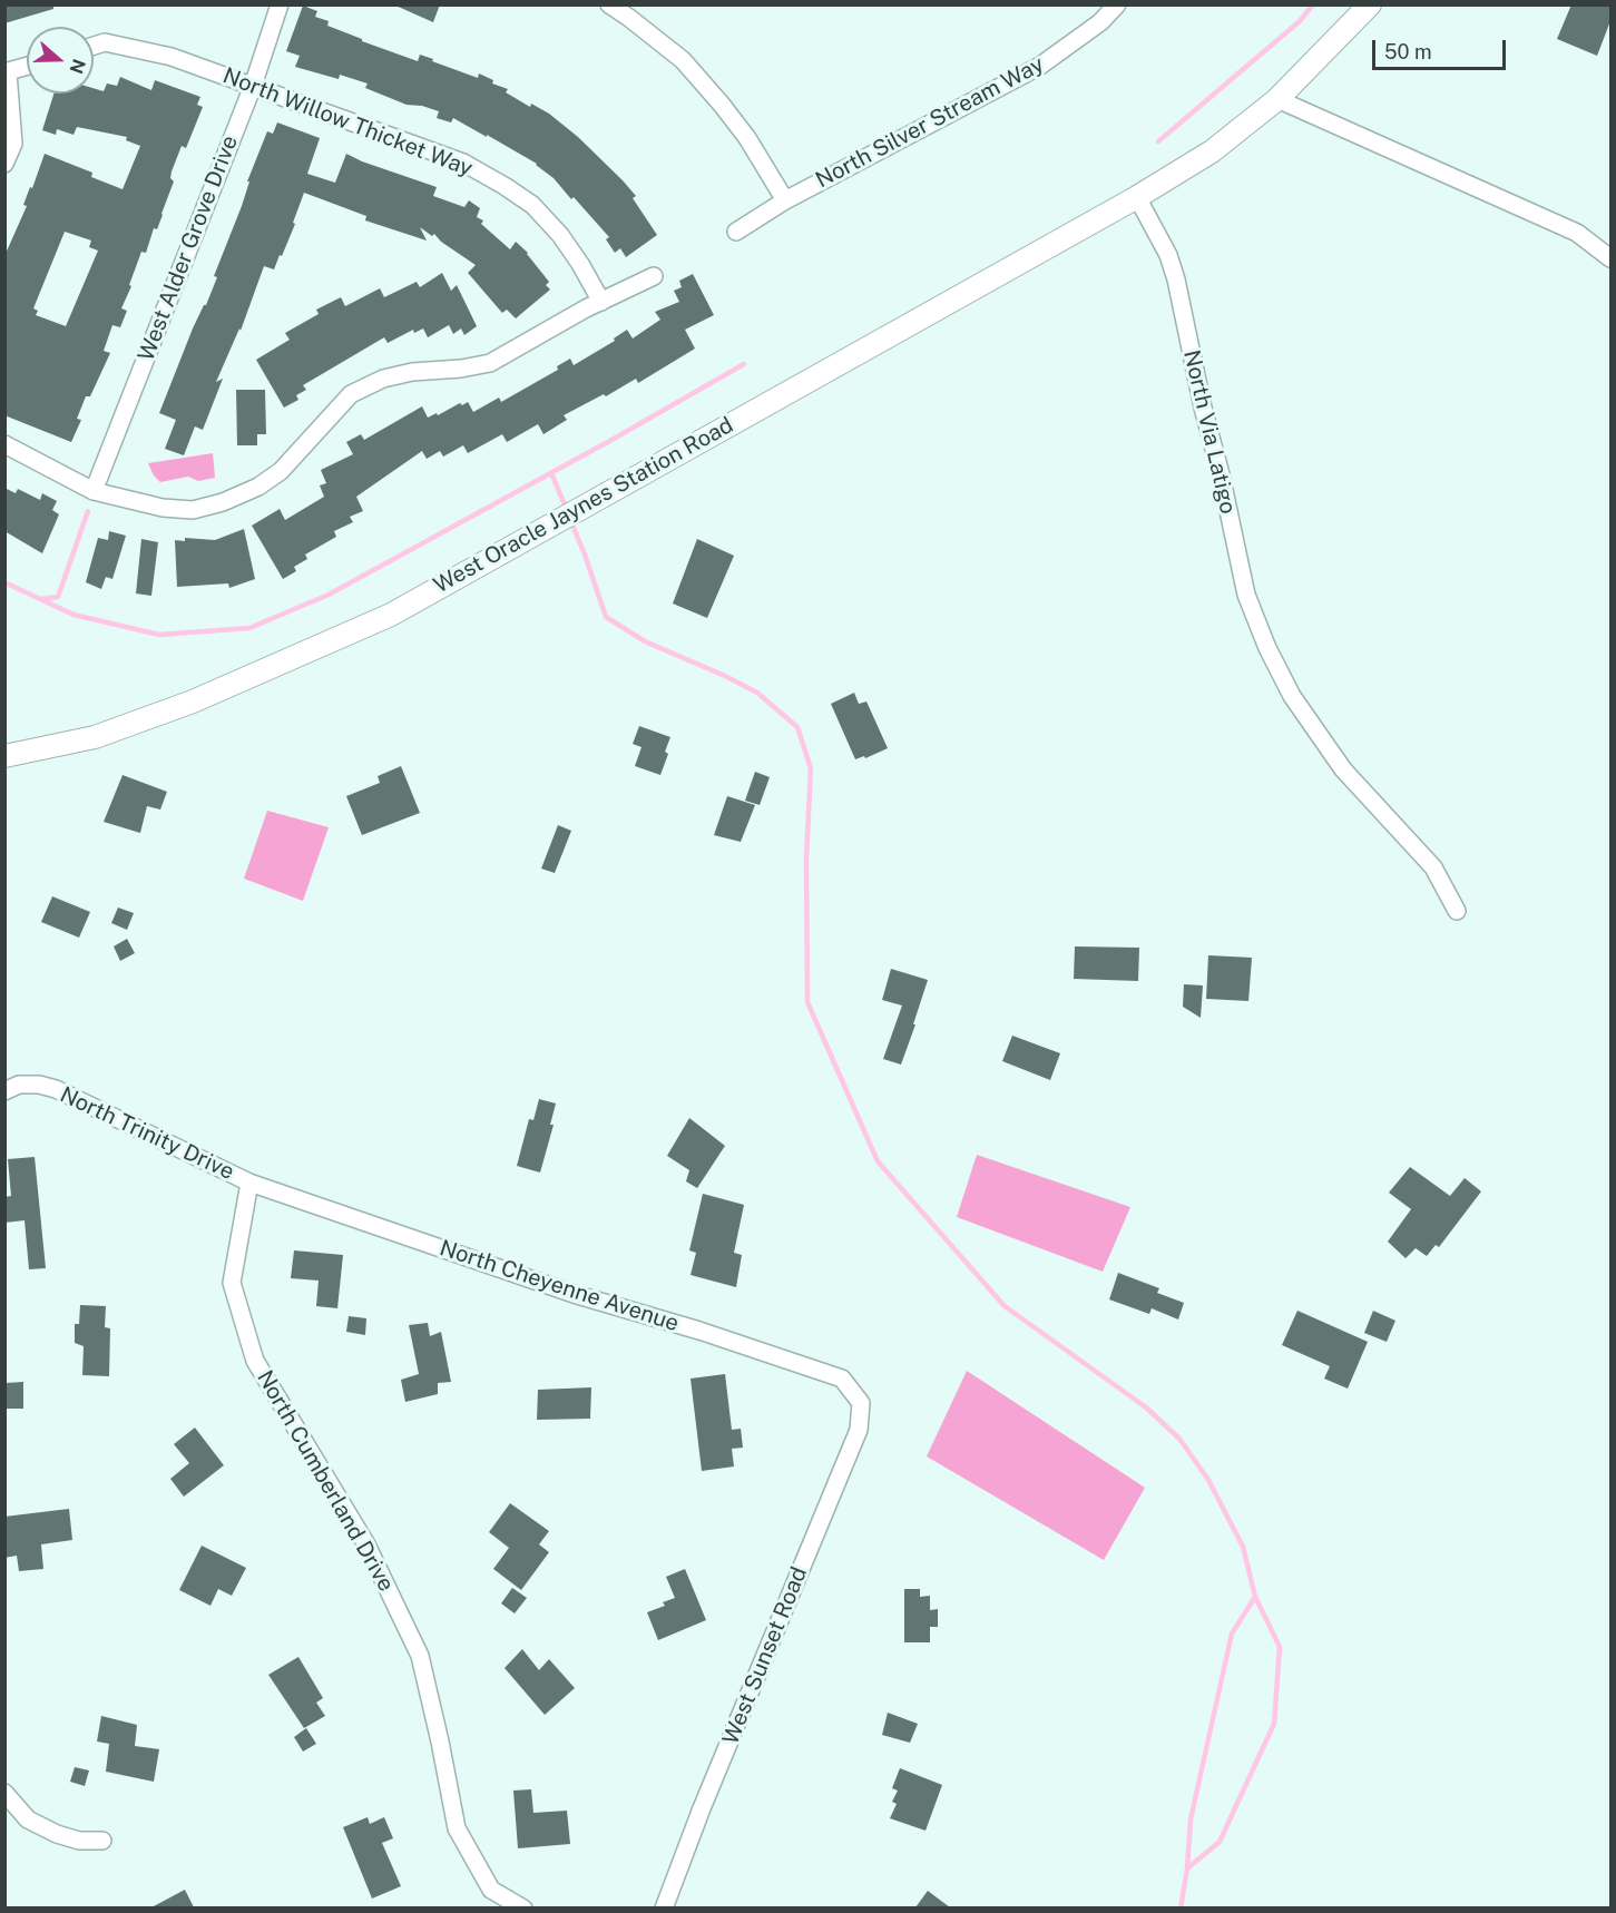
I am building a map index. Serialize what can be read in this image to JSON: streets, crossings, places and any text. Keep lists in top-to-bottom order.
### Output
{
  "streets": {
    "street": [
      "North Willow Thicket Way",
      "North Silver Stream Way",
      "West Alder Grove Drive",
      "North Via Latigo",
      "West Oracle Jaynes Station Road",
      "North Trinity Drive",
      "North Cheyenne Avenue",
      "North Cumberland Drive",
      "West Sunset Road"
    ]
  },
  "crossings": [
    ["North Willow Thicket Way", "West Alder Grove Drive"],
    ["North Via Latigo", "West Oracle Jaynes Station Road"],
    ["North Trinity Drive", "North Cheyenne Avenue"],
    ["North Trinity Drive", "North Cumberland Drive"],
    ["North Cheyenne Avenue", "North Cumberland Drive"],
    ["North Cheyenne Avenue", "West Sunset Road"]
  ],
  "scale_bar": "50 m",
  "north": "right"
}
